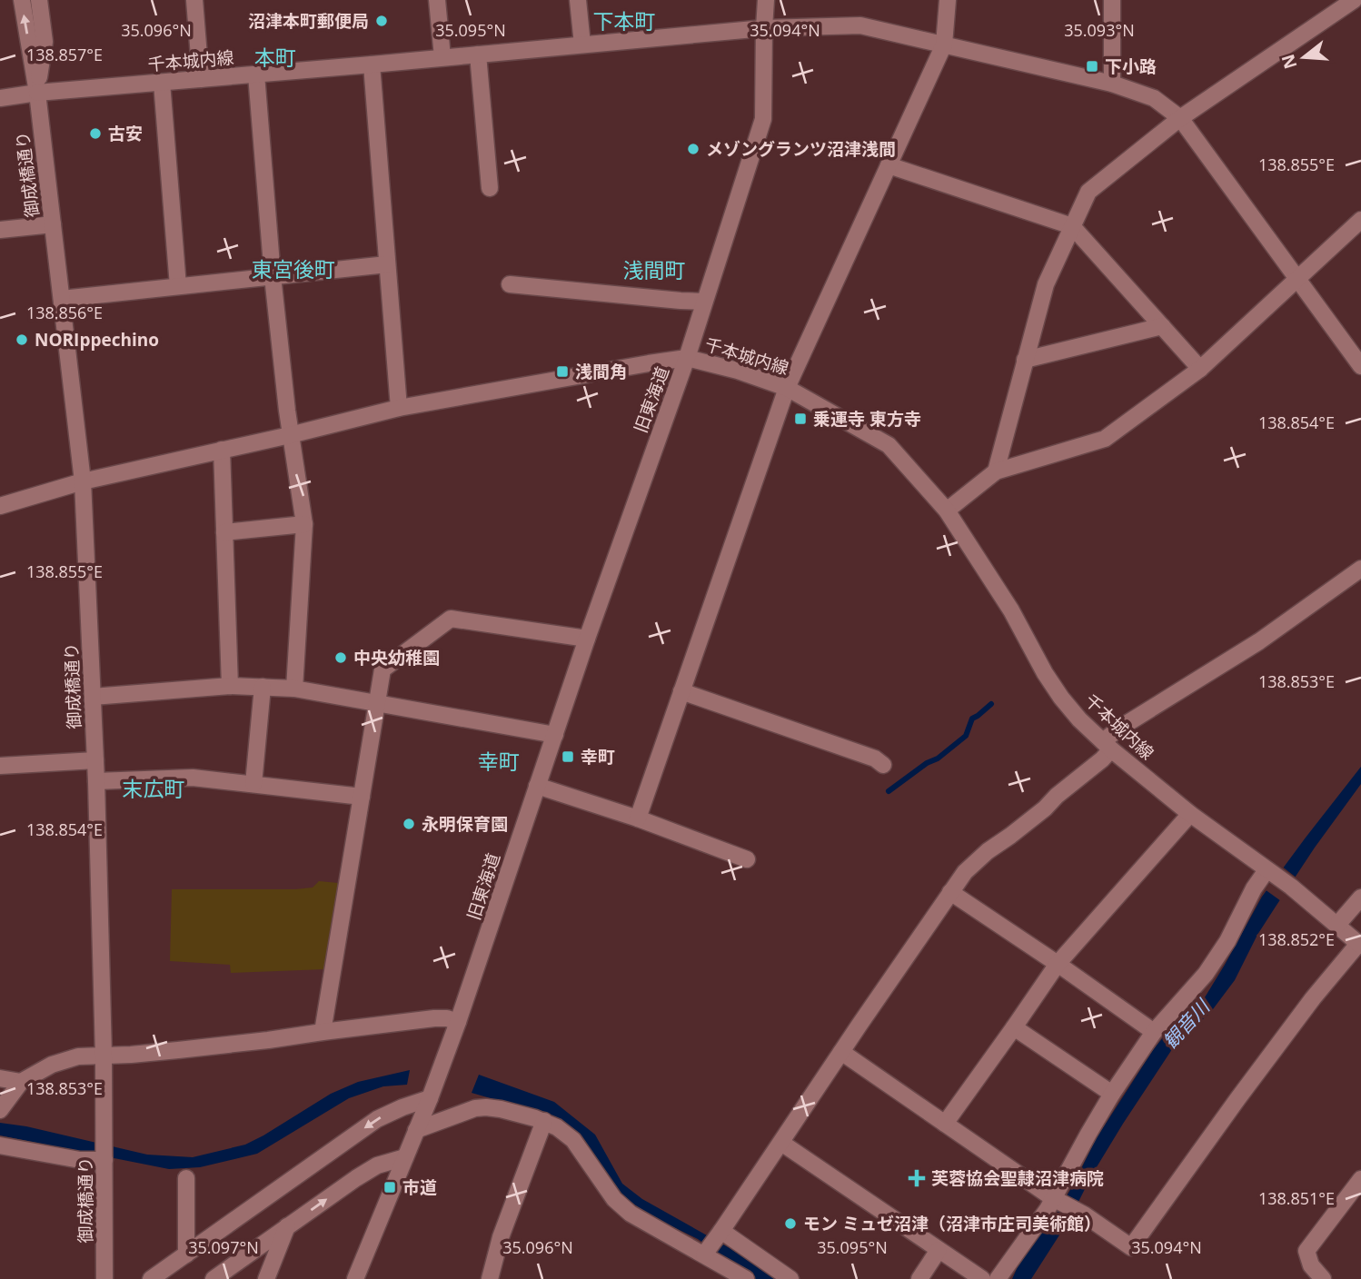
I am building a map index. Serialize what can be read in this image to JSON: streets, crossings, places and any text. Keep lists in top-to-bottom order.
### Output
{
  "streets": {
    "street": ["千本城内線", "御成橋通り", "旧東海道"]
  },
  "crossings": [
    ["千本城内線", "御成橋通り"],
    ["千本城内線", "旧東海道"]
  ],
  "districts": [
    "下本町",
    "本町",
    "東宮後町",
    "浅間町",
    "幸町",
    "末広町"
  ],
  "water": ["観音川"],
  "places": {
    "other": [
      "沼津本町郵便局",
      "古安",
      "メゾングランツ沼津浅間",
      "NORIppechino",
      "中央幼稚園",
      "永明保育園",
      "モン ミュゼ沼津（沼津市庄司美術館）"
    ],
    "transit": [
      "下小路",
      "浅間角",
      "乗運寺 東方寺",
      "幸町",
      "市道"
    ],
    "health": ["芙蓉協会聖隷沼津病院"]
  },
  "north": "left",
  "coordinates": [
    "35.095°N",
    "35.094°N",
    "35.096°N",
    "35.093°N",
    "138.857°E",
    "138.855°E",
    "138.856°E",
    "138.854°E",
    "138.853°E",
    "138.852°E",
    "138.851°E",
    "35.097°N"
  ]
}
